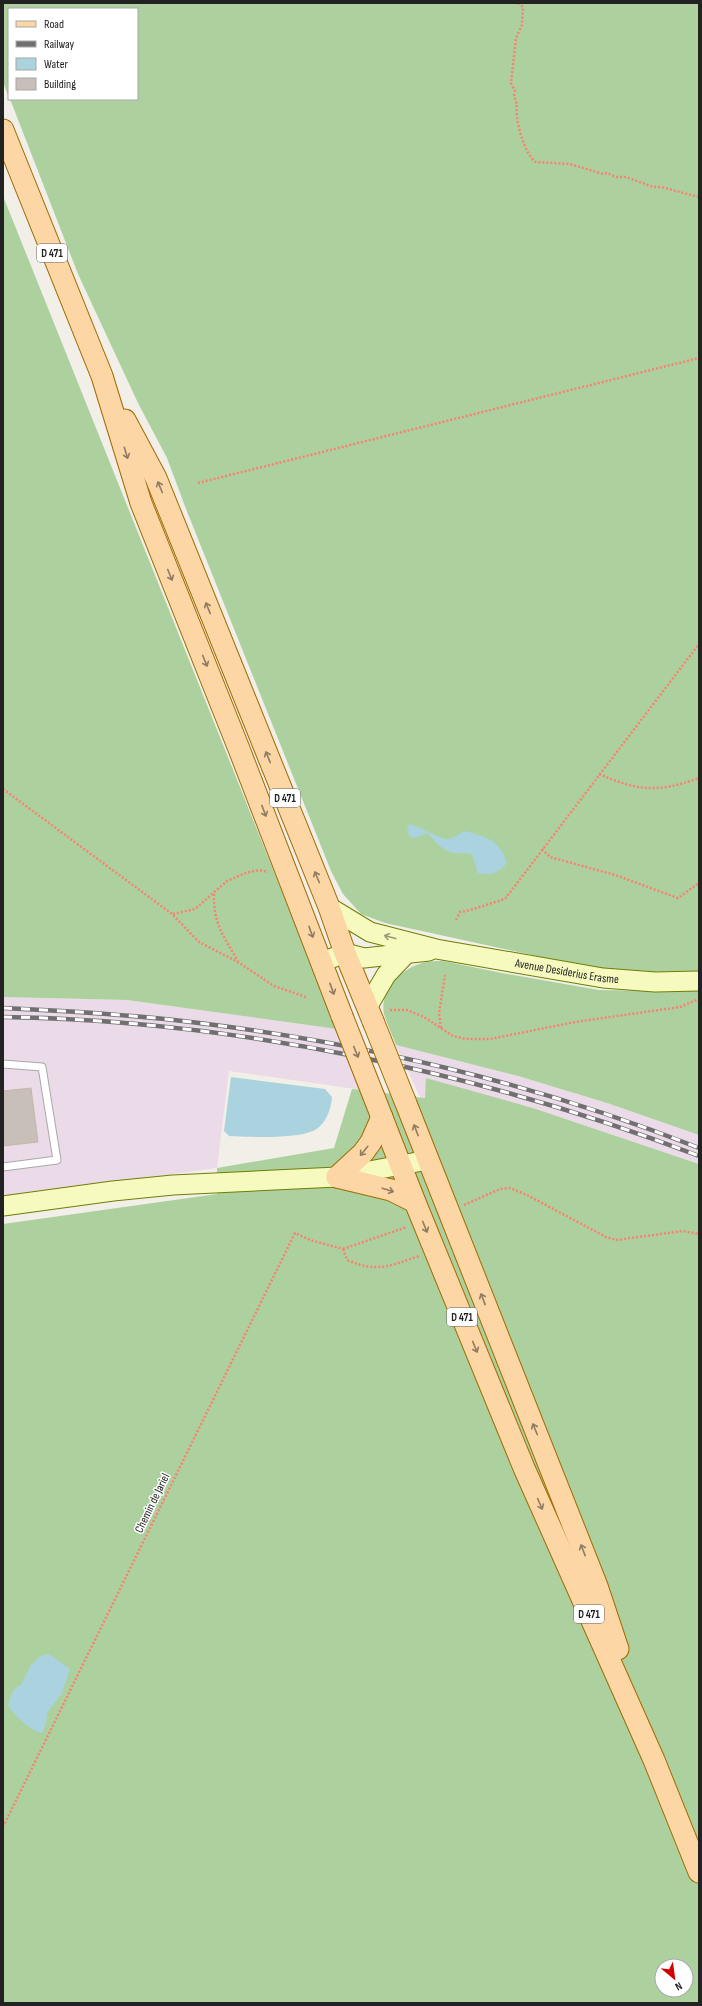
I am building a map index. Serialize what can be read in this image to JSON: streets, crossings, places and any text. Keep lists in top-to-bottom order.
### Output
{
  "streets": {
    "main road": ["D 471", "Avenue Desiderius Erasme"],
    "path": ["Chemin de Jariel"]
  },
  "legend": [
    "Road",
    "Railway",
    "Water",
    "Building"
  ],
  "north": "bottom right"
}
